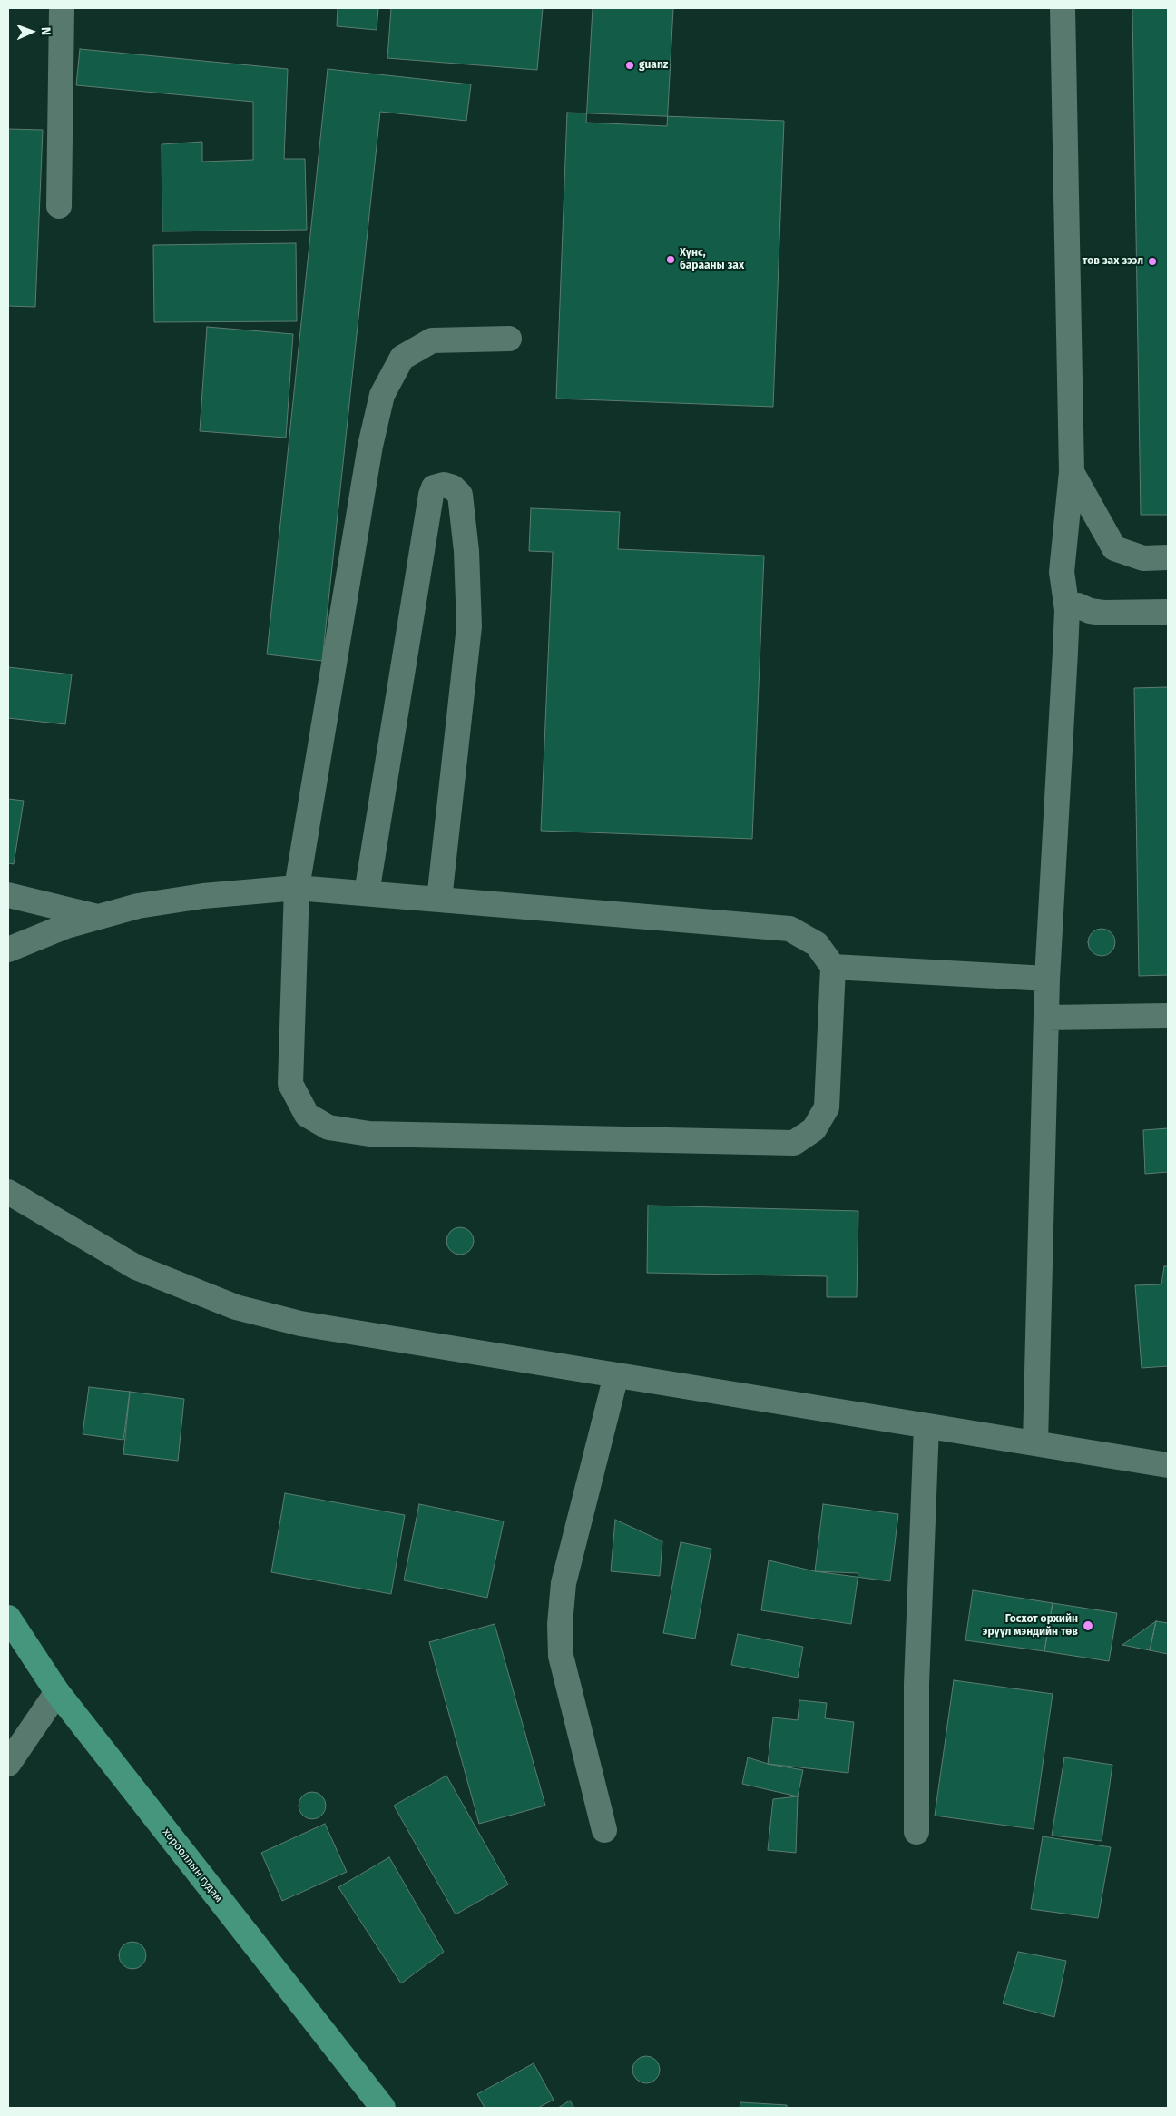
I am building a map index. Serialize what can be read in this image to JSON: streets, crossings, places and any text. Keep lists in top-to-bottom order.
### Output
{
  "streets": {
    "main road": ["хорооллын гудам"]
  },
  "places": [
    "guanz",
    "Хүнс, барааны зах",
    "төв зах зээл",
    "Госхот өрхийн эрүүл мэндийн төв"
  ],
  "north": "right"
}
